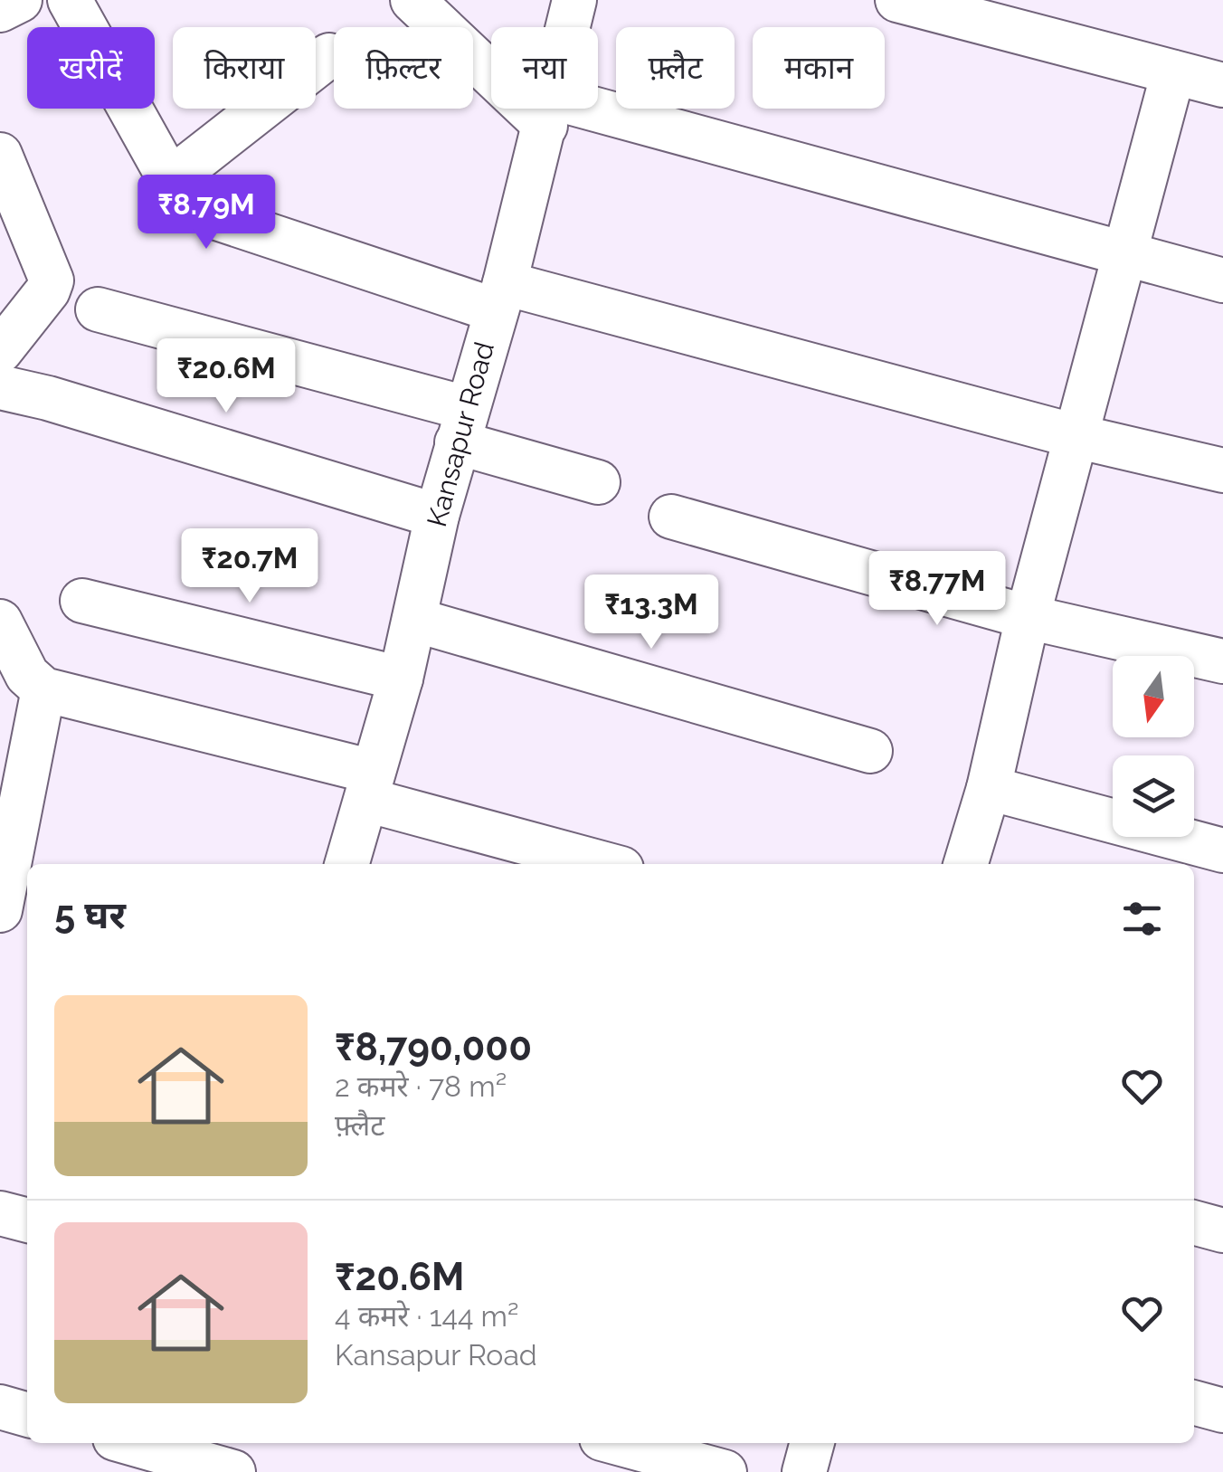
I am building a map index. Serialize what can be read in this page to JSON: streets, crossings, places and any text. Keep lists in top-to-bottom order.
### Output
{
  "streets": {
    "street": ["Kansapur Road"]
  },
  "north": "bottom",
  "page": {
    "chip": [
      "खरीदें",
      "किराया",
      "फ़िल्टर",
      "नया",
      "फ़्लैट",
      "मकान"
    ],
    "price": [
      "₹8.79M",
      "₹20.6M",
      "₹20.7M",
      "₹8.77M",
      "₹13.3M"
    ],
    "heading": "5 घर",
    "list": [
      {
        "name": "₹8,790,000",
        "note": "2 कमरे · 78 m² · फ़्लैट"
      },
      {
        "name": "₹20.6M",
        "note": "4 कमरे · 144 m² · Kansapur Road"
      }
    ]
  }
}
